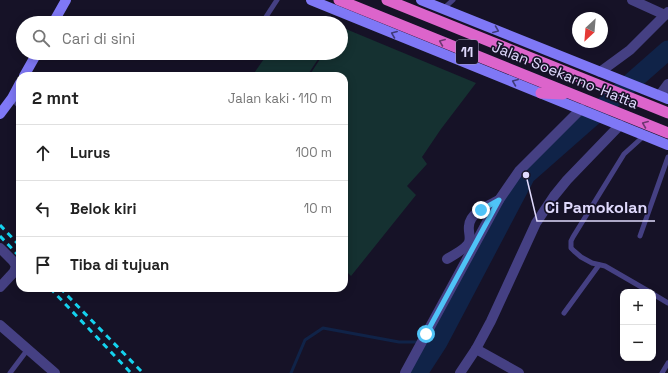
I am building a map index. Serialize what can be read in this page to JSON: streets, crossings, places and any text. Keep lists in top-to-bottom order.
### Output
{
  "streets": {
    "highway": ["11", "Jalan Soekarno-Hatta"]
  },
  "places": ["Ci Pamokolan"],
  "north": "bottom left",
  "page": {
    "search": "Cari di sini",
    "heading": ["2 mnt", "Jalan kaki · 110 m"],
    "list": [
      ["Lurus", "100 m"],
      ["Belok kiri", "10 m"],
      "Tiba di tujuan"
    ],
    "map_buttons": ["+", "−"]
  }
}
